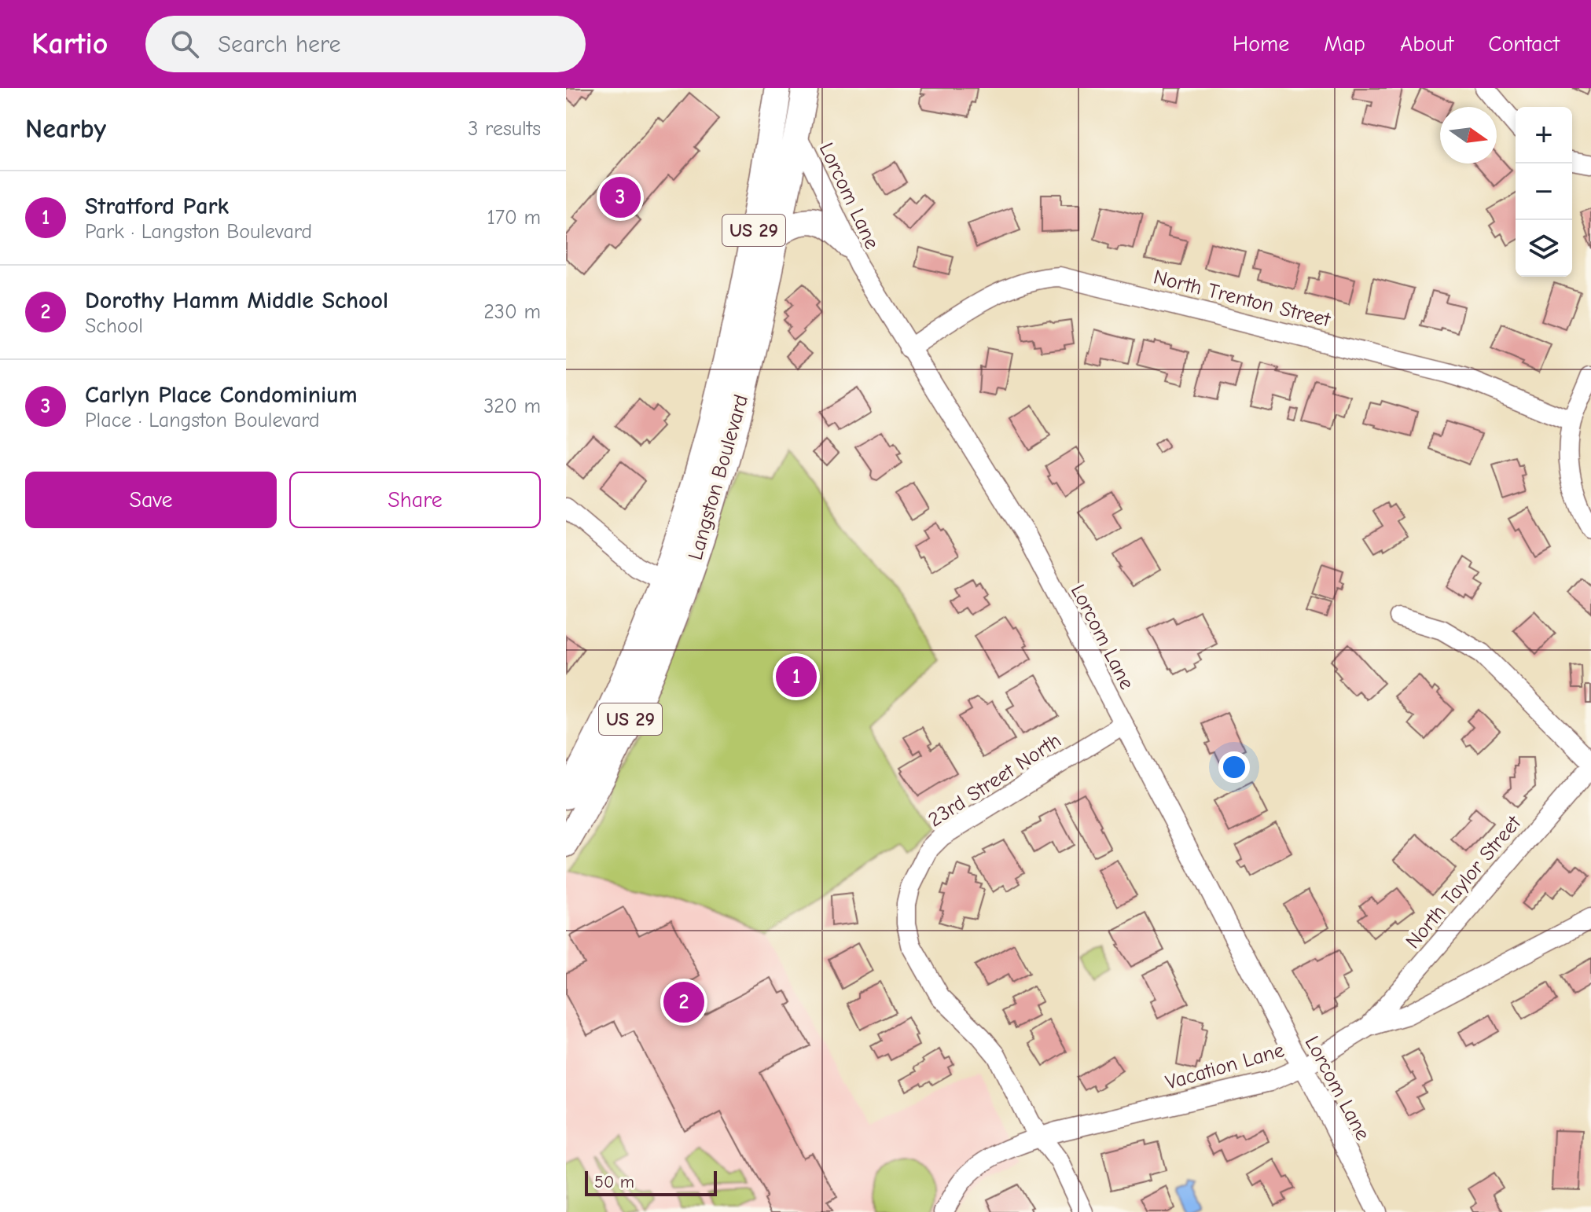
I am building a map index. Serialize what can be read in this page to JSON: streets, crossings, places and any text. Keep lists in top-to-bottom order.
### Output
{
  "streets": {
    "main road": ["US 29", "Langston Boulevard"],
    "street": [
      "Lorcom Lane",
      "North Trenton Street",
      "23rd Street North",
      "North Taylor Street",
      "Vacation Lane"
    ]
  },
  "crossings": [
    ["Lorcom Lane", "North Trenton Street"],
    ["Lorcom Lane", "Langston Boulevard"],
    ["Lorcom Lane", "23rd Street North"],
    ["Lorcom Lane", "Vacation Lane"],
    ["23rd Street North", "Vacation Lane"],
    ["North Taylor Street", "Vacation Lane"]
  ],
  "scale_bar": "50 m",
  "north": "right",
  "page": {
    "header": "Kartio",
    "search": "Search here",
    "nav": [
      "Home",
      "Map",
      "About",
      "Contact"
    ],
    "heading": ["Nearby", "3 results"],
    "map_buttons": ["+", "−"],
    "list": [
      {
        "mark": "1",
        "name": "Stratford Park",
        "note": "Park · Langston Boulevard",
        "value": "170 m"
      },
      {
        "mark": "2",
        "name": "Dorothy Hamm Middle School",
        "note": "School",
        "value": "230 m"
      },
      {
        "mark": "3",
        "name": "Carlyn Place Condominium",
        "note": "Place · Langston Boulevard",
        "value": "320 m"
      }
    ],
    "pins": ["3", "1", "2"],
    "buttons": ["Save", "Share"],
    "scale": "50 m"
  }
}
